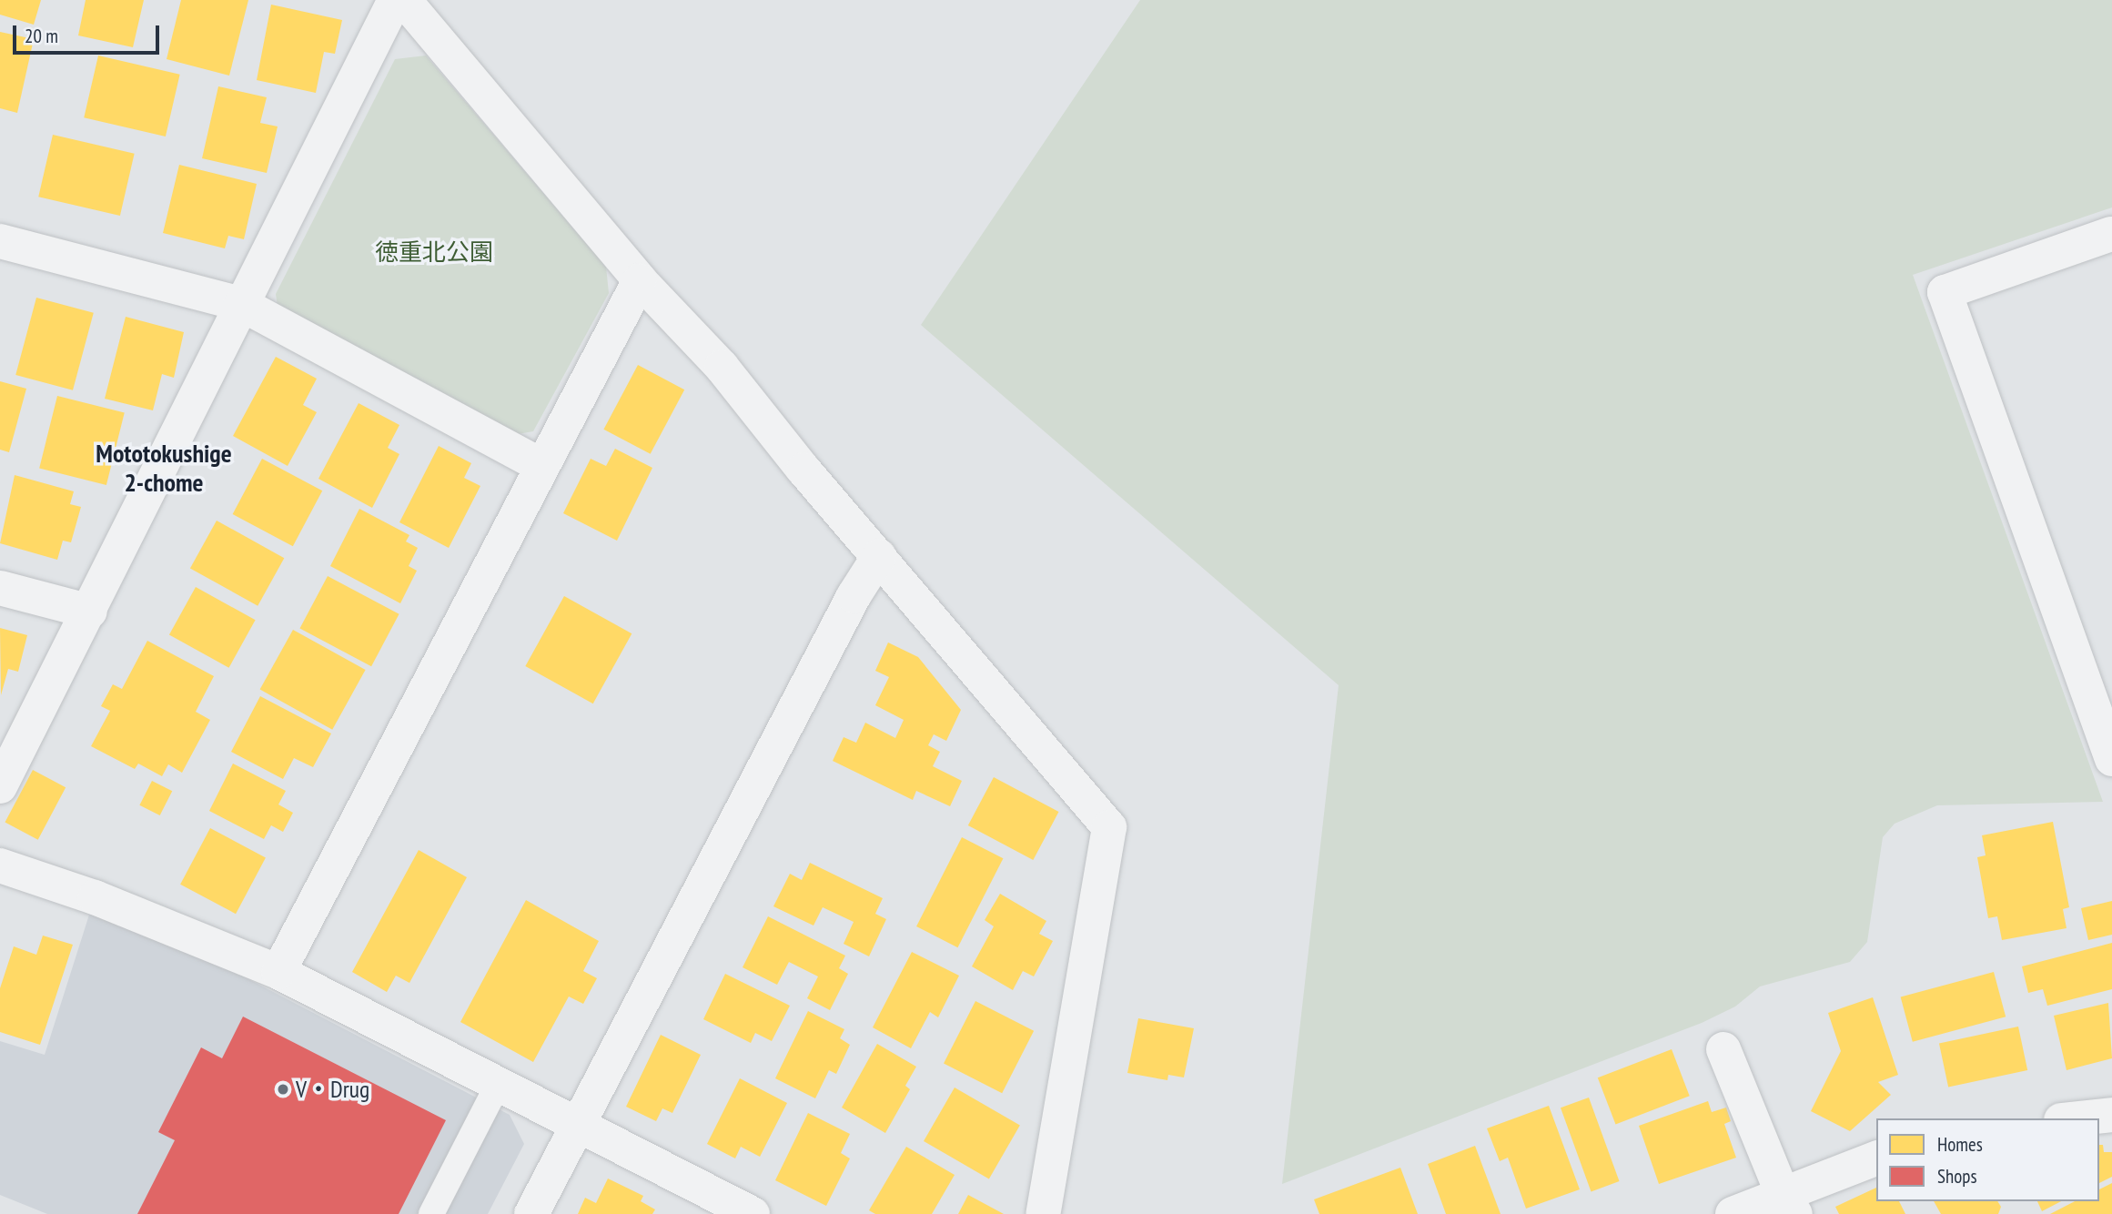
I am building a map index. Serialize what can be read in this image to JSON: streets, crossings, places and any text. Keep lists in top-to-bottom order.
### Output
{
  "districts": ["Mototokushige 2-chome"],
  "parks": ["徳重北公園"],
  "places": ["V・Drug"],
  "legend": ["Homes", "Shops"],
  "scale_bar": "20 m"
}
